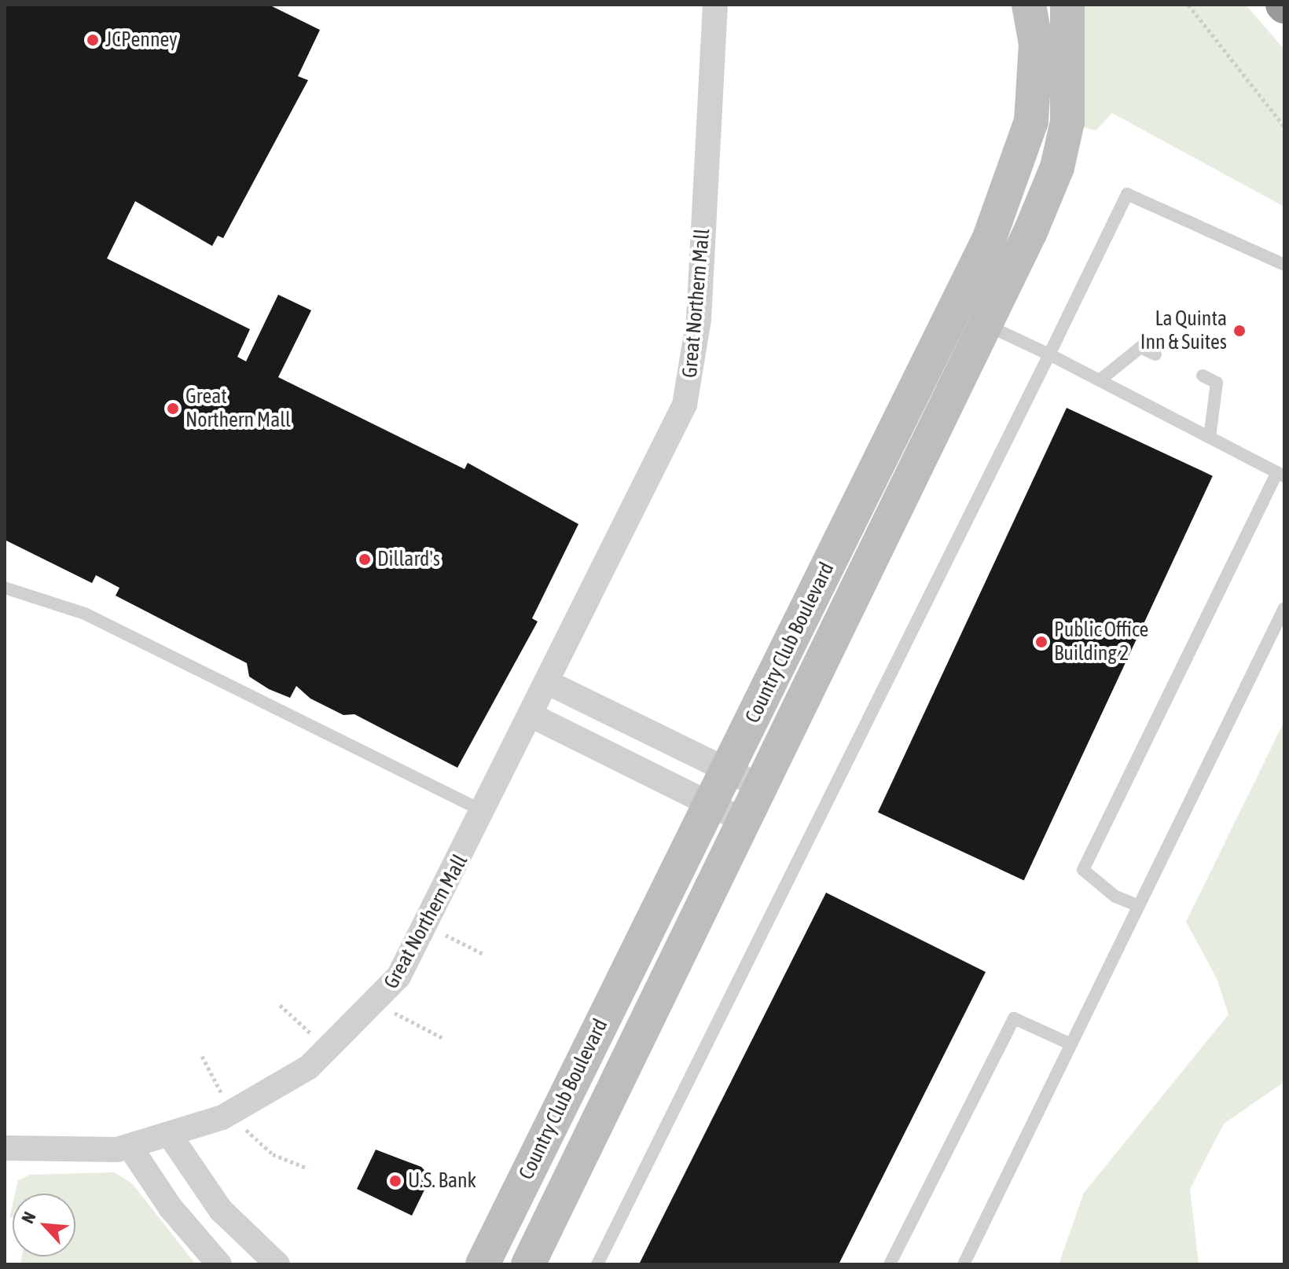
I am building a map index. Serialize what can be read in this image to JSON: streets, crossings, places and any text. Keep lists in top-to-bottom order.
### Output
{
  "streets": {
    "street": ["Great Northern Mall", "Country Club Boulevard"]
  },
  "places": [
    "JCPenney",
    "La Quinta Inn & Suites",
    "Great Northern Mall",
    "Dillard's",
    "Public Office Building 2",
    "U.S. Bank"
  ],
  "north": "top left"
}
